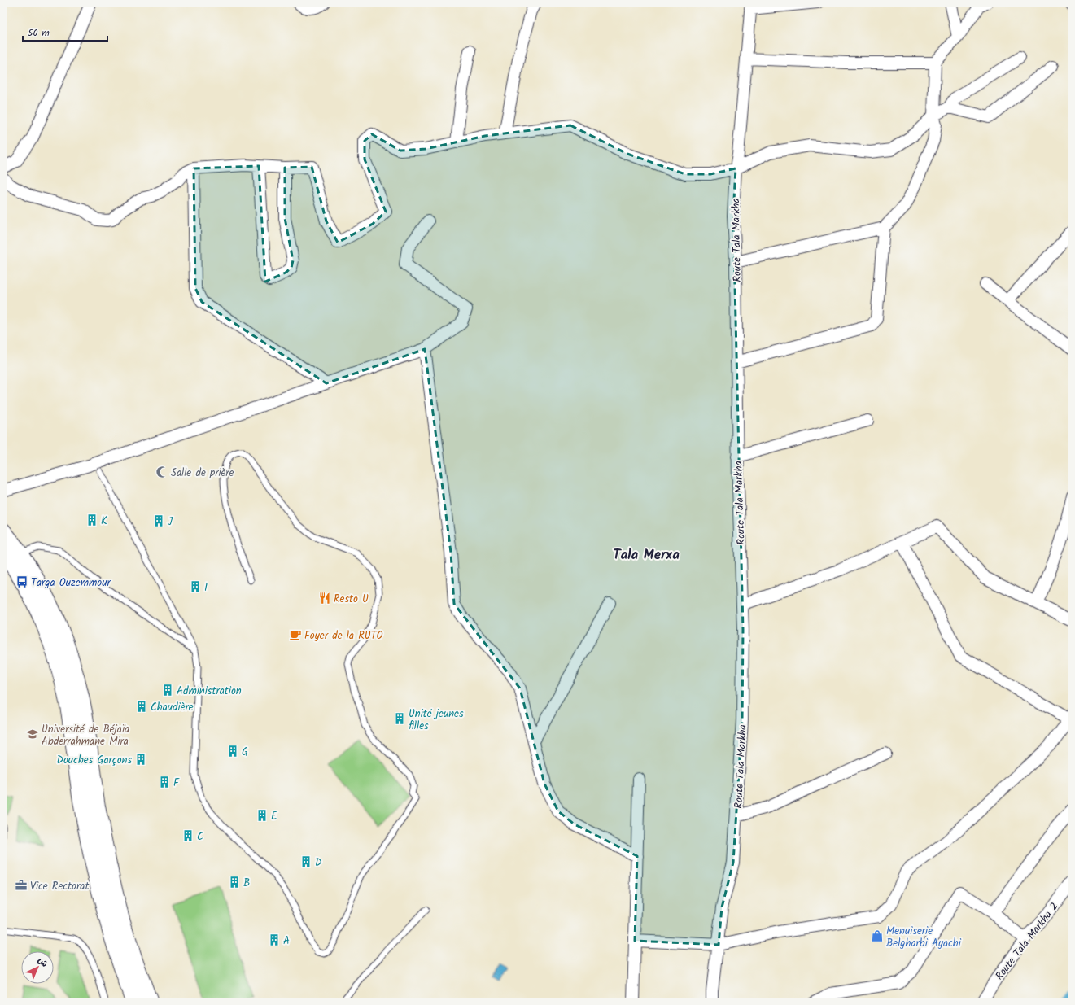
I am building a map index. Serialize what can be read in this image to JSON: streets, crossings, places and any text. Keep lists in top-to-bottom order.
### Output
{
  "streets": {
    "street": ["Route Tala Markha", "Route Tala Markha 2"]
  },
  "districts": ["Tala Merxa"],
  "places": {
    "mosque": ["Salle de prière"],
    "building": [
      "K",
      "J",
      "I",
      "Administration",
      "Chaudière",
      "Unité jeunes filles",
      "G",
      "Douches Garçons",
      "F",
      "E",
      "C",
      "D",
      "B",
      "A"
    ],
    "bus stop": ["Targa Ouzemmour"],
    "restaurant": ["Resto U"],
    "cafe": ["Foyer de la RUTO"],
    "school or university": ["Université de Béjaïa Abderrahmane Mira"],
    "office": ["Vice Rectorat"],
    "shop": ["Menuiserie Belgharbi Ayachi"]
  },
  "scale_bar": "50 m",
  "north": "top right"
}
